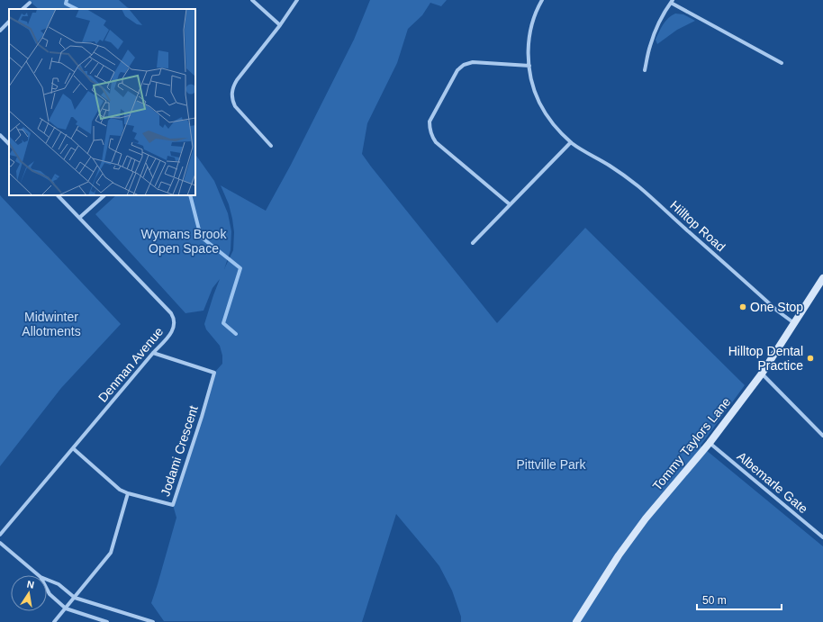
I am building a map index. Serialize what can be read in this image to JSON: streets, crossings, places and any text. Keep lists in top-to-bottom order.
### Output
{
  "streets": {
    "street": [
      "Hilltop Road",
      "Denman Avenue",
      "Tommy Taylors Lane",
      "Jodami Crescent",
      "Albemarle Gate"
    ]
  },
  "crossings": [
    ["Hilltop Road", "Tommy Taylors Lane"],
    ["Denman Avenue", "Jodami Crescent"],
    ["Tommy Taylors Lane", "Albemarle Gate"]
  ],
  "parks": ["Wymans Brook Open Space", "Midwinter Allotments", "Pittville Park"],
  "places": ["One Stop", "Hilltop Dental Practice"],
  "scale_bar": "50 m",
  "north": "top"
}
